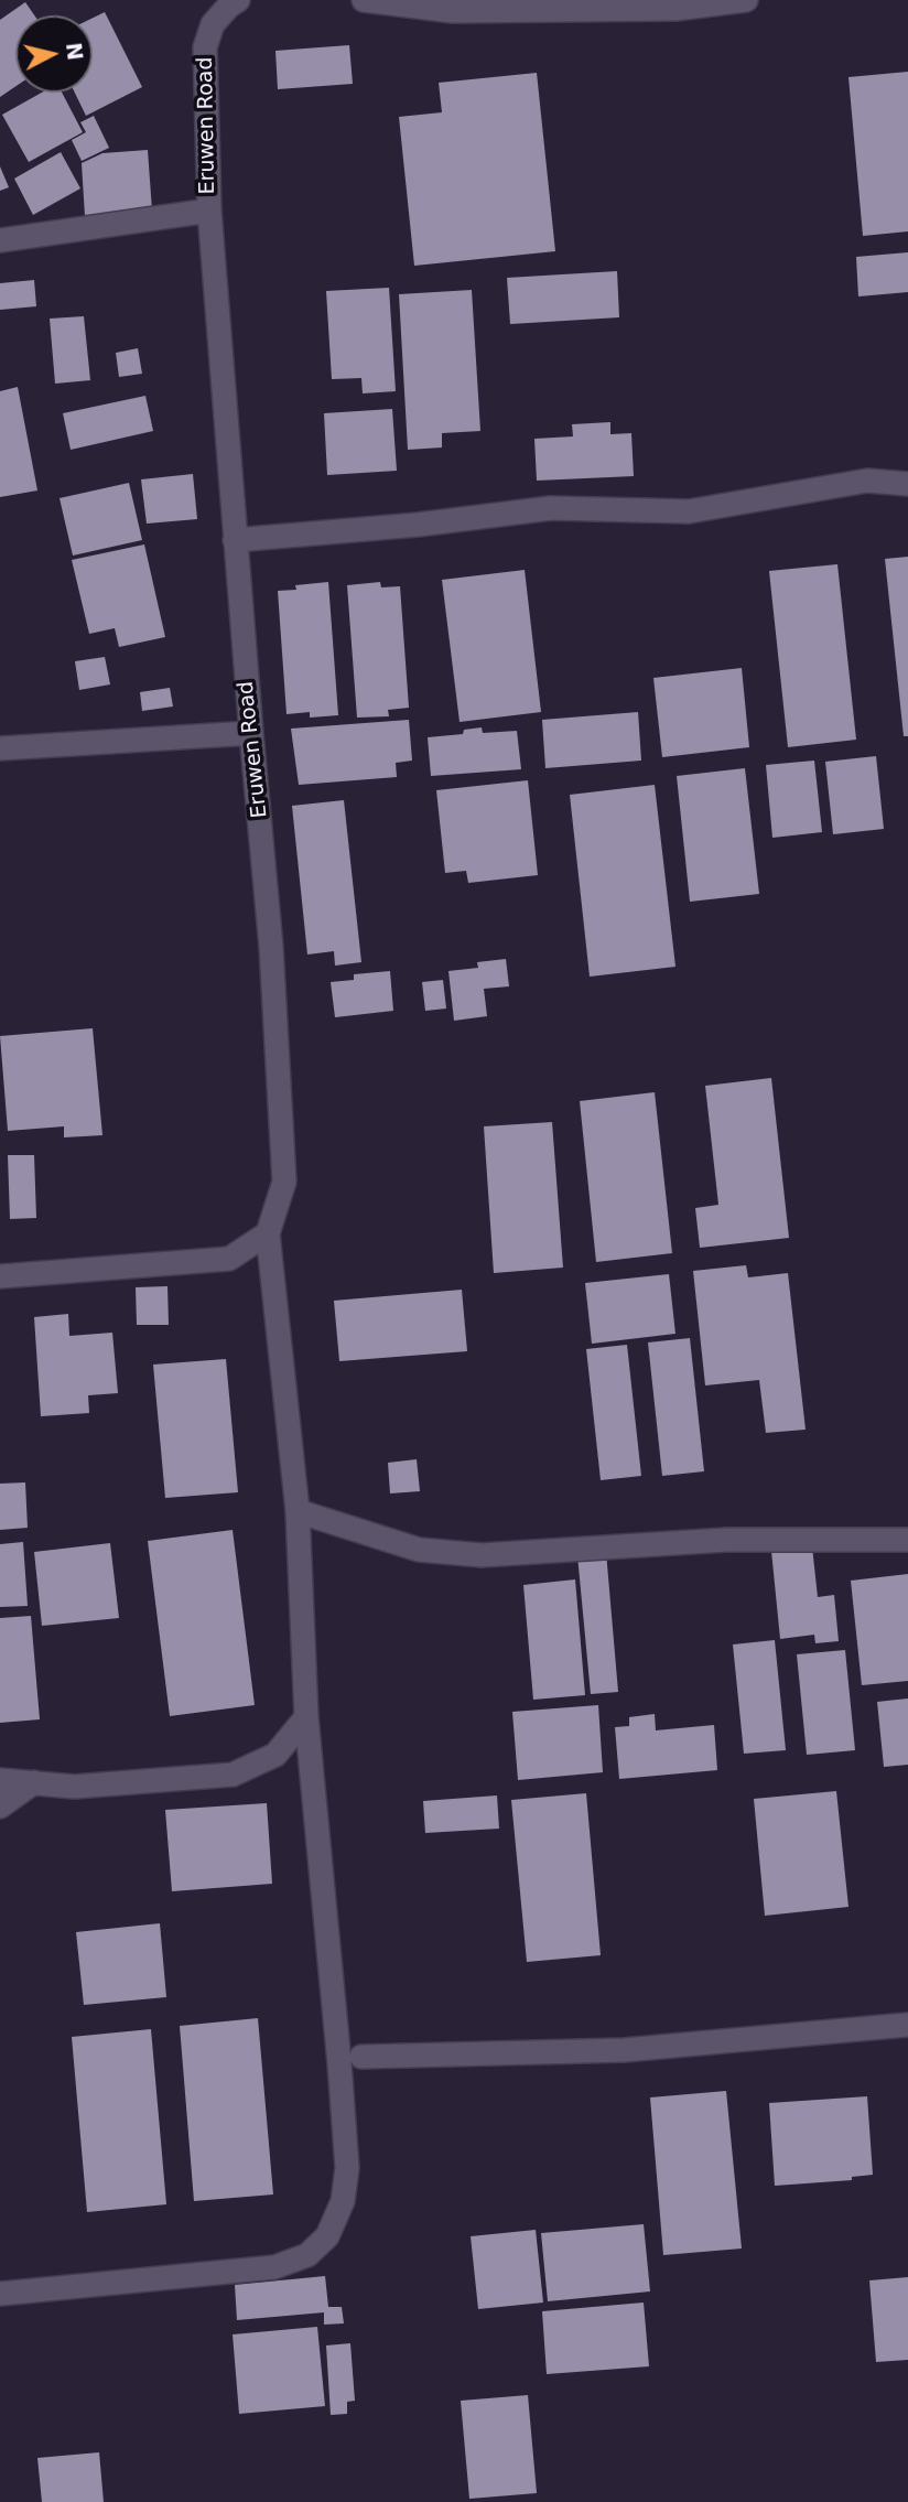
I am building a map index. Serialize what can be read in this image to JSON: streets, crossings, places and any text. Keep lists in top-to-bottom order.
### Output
{
  "streets": {
    "street": ["Eruwen Road"]
  },
  "north": "right"
}
